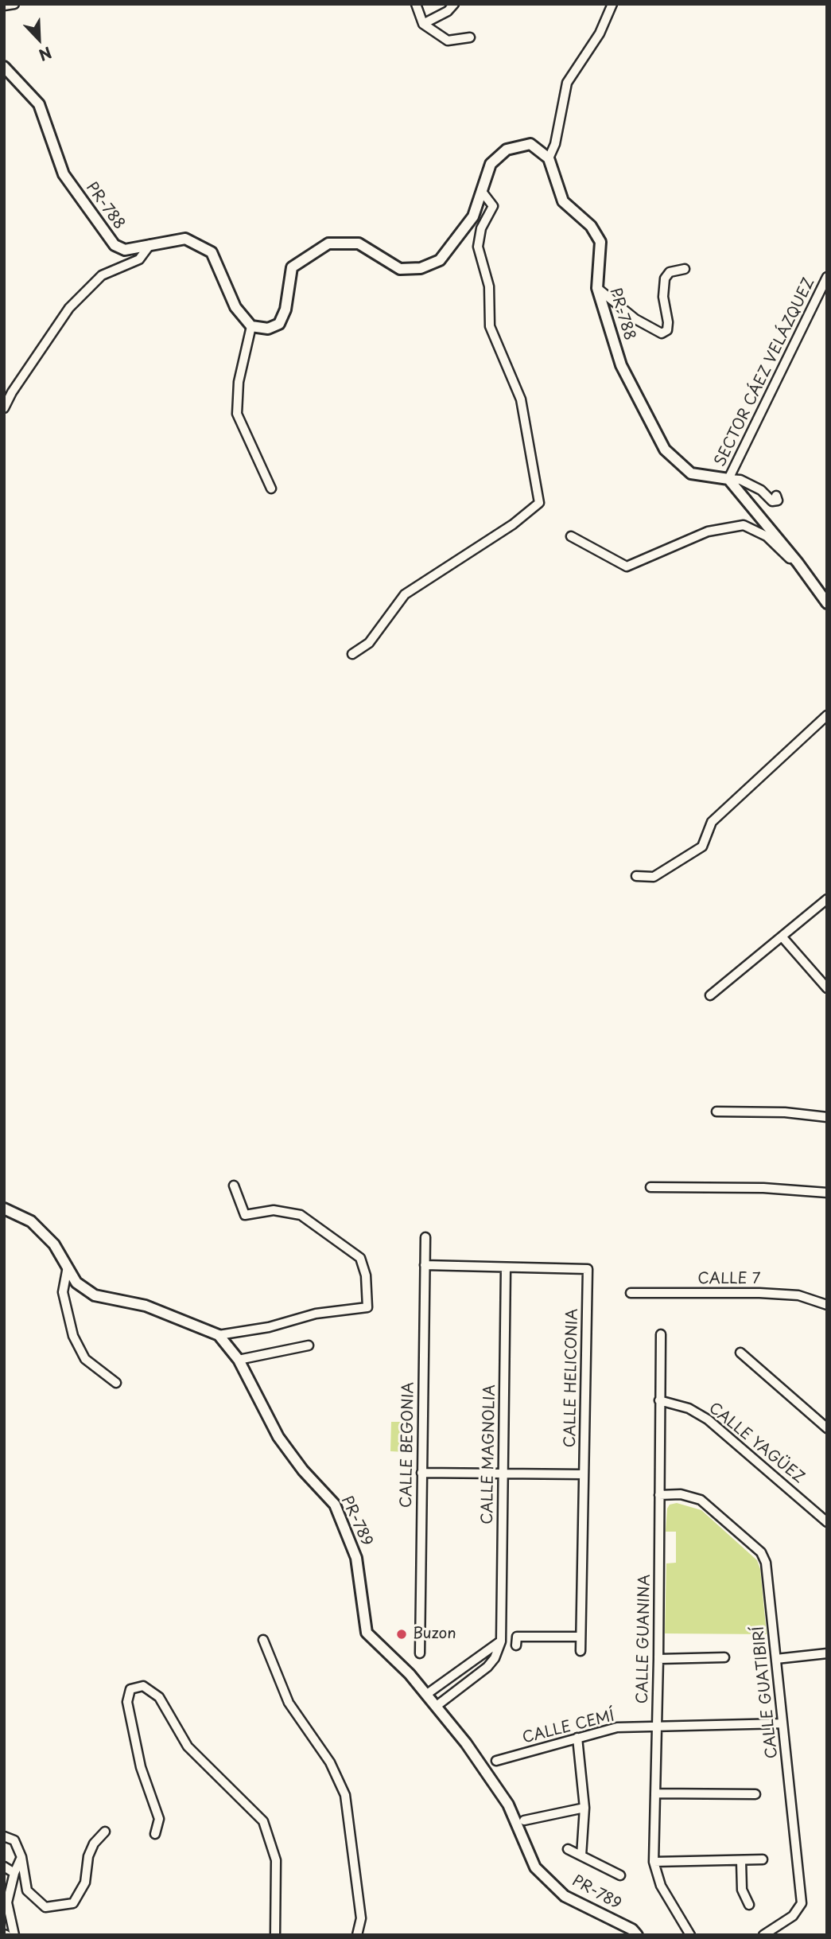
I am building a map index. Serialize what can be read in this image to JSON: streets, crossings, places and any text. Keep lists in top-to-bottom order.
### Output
{
  "streets": {
    "street": [
      "PR-788",
      "SECTOR CÁEZ VELÁZQUEZ",
      "CALLE 7",
      "CALLE HELICONIA",
      "CALLE YAGÜEZ",
      "CALLE BEGONIA",
      "CALLE MAGNOLIA",
      "PR-789",
      "CALLE GUANINA",
      "CALLE GUATIBIRÍ",
      "CALLE CEMÍ"
    ]
  },
  "crossings": [
    ["PR-788", "SECTOR CÁEZ VELÁZQUEZ"],
    ["CALLE HELICONIA", "CALLE BEGONIA"],
    ["CALLE HELICONIA", "CALLE MAGNOLIA"],
    ["CALLE YAGÜEZ", "CALLE GUANINA"],
    ["CALLE MAGNOLIA", "PR-789"],
    ["CALLE GUANINA", "CALLE GUATIBIRÍ"],
    ["CALLE GUANINA", "CALLE CEMÍ"],
    ["CALLE GUATIBIRÍ", "CALLE CEMÍ"]
  ],
  "places": ["Buzon"],
  "north": "bottom right"
}
